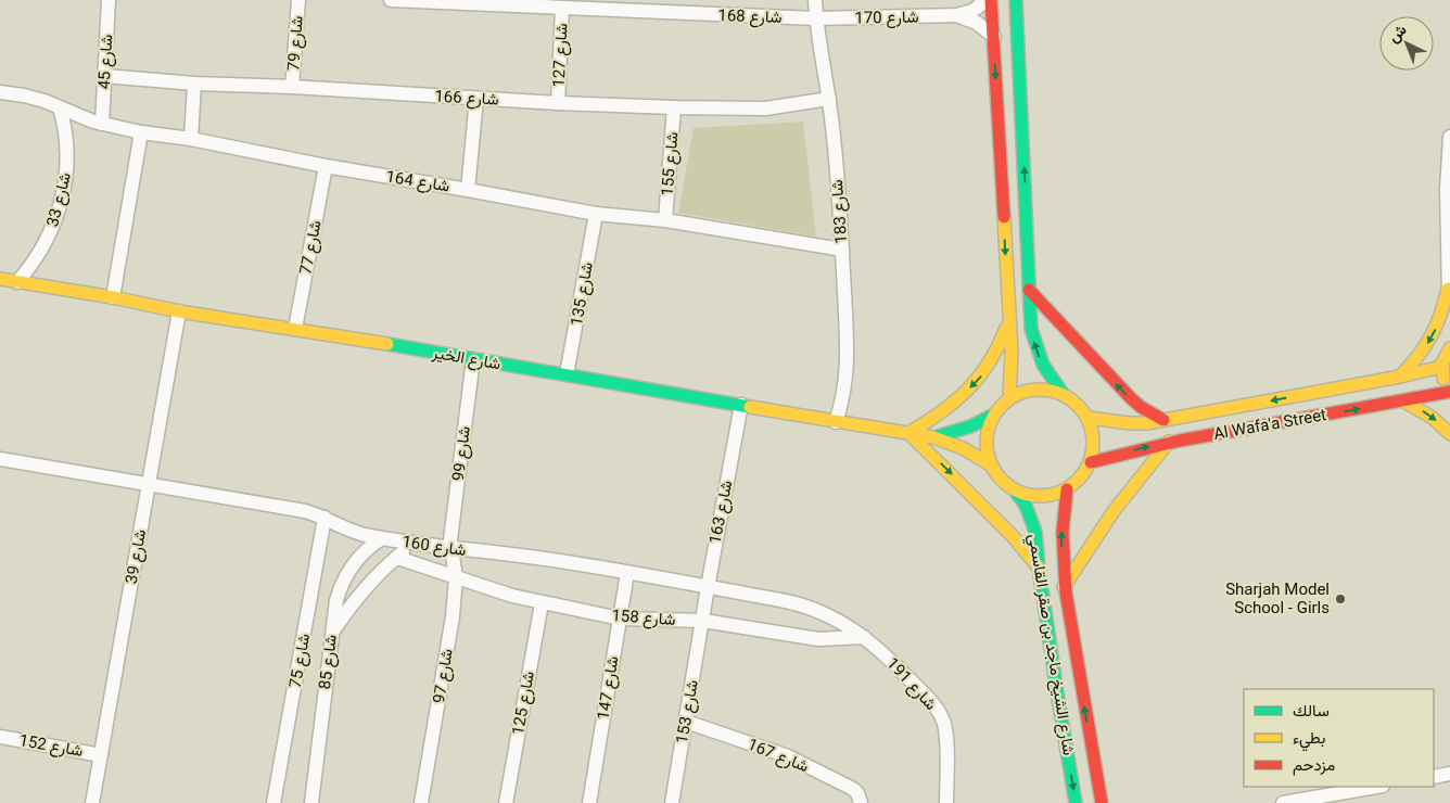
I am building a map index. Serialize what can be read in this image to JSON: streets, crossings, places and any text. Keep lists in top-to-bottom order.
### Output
{
  "streets": {
    "street": [
      "شارع 168",
      "شارع 170",
      "شارع 79",
      "شارع 127",
      "شارع 45",
      "شارع 166",
      "شارع 155",
      "شارع 164",
      "شارع 33",
      "شارع 183",
      "شارع 77",
      "شارع 135",
      "شارع الخير",
      "Al Wafa'a Street",
      "شارع 99",
      "شارع 163",
      "شارع 160",
      "شارع 39",
      "شارع 158",
      "شارع الشيخ ماجد بن صقر القاسمي",
      "شارع 75",
      "شارع 85",
      "شارع 97",
      "شارع 191",
      "شارع 147",
      "شارع 125",
      "شارع 153",
      "شارع 152",
      "شارع 167"
    ]
  },
  "crossings": [
    ["شارع 168", "شارع 170"],
    ["شارع 168", "شارع 127"],
    ["شارع 168", "شارع 183"],
    ["شارع 170", "شارع 183"],
    ["شارع 79", "شارع 166"],
    ["شارع 127", "شارع 166"],
    ["شارع 45", "شارع 166"],
    ["شارع 45", "شارع 164"],
    ["شارع 166", "شارع 155"],
    ["شارع 166", "شارع 183"],
    ["شارع 155", "شارع 164"],
    ["شارع 164", "شارع 33"],
    ["شارع 164", "شارع 183"],
    ["شارع 164", "شارع 77"],
    ["شارع 164", "شارع 135"],
    ["شارع 33", "شارع الخير"],
    ["شارع 183", "شارع الخير"],
    ["شارع 77", "شارع الخير"],
    ["شارع 135", "شارع الخير"],
    ["شارع الخير", "Al Wafa'a Street"],
    ["شارع الخير", "شارع 99"],
    ["شارع الخير", "شارع 163"],
    ["شارع الخير", "شارع 39"],
    ["شارع الخير", "شارع الشيخ ماجد بن صقر القاسمي"],
    ["Al Wafa'a Street", "شارع الشيخ ماجد بن صقر القاسمي"],
    ["شارع 99", "شارع 160"],
    ["شارع 99", "شارع 97"],
    ["شارع 163", "شارع 160"],
    ["شارع 163", "شارع 158"],
    ["شارع 163", "شارع 153"],
    ["شارع 160", "شارع 39"],
    ["شارع 160", "شارع 158"],
    ["شارع 160", "شارع 75"],
    ["شارع 160", "شارع 85"],
    ["شارع 160", "شارع 97"],
    ["شارع 160", "شارع 191"],
    ["شارع 160", "شارع 147"],
    ["شارع 39", "شارع 152"],
    ["شارع 158", "شارع 97"],
    ["شارع 158", "شارع 191"],
    ["شارع 158", "شارع 147"],
    ["شارع 158", "شارع 125"],
    ["شارع 158", "شارع 153"],
    ["شارع 153", "شارع 167"]
  ],
  "places": ["Sharjah Model School - Girls"],
  "legend": ["سالك", "بطيء", "مزدحم"],
  "north": "top left"
}
